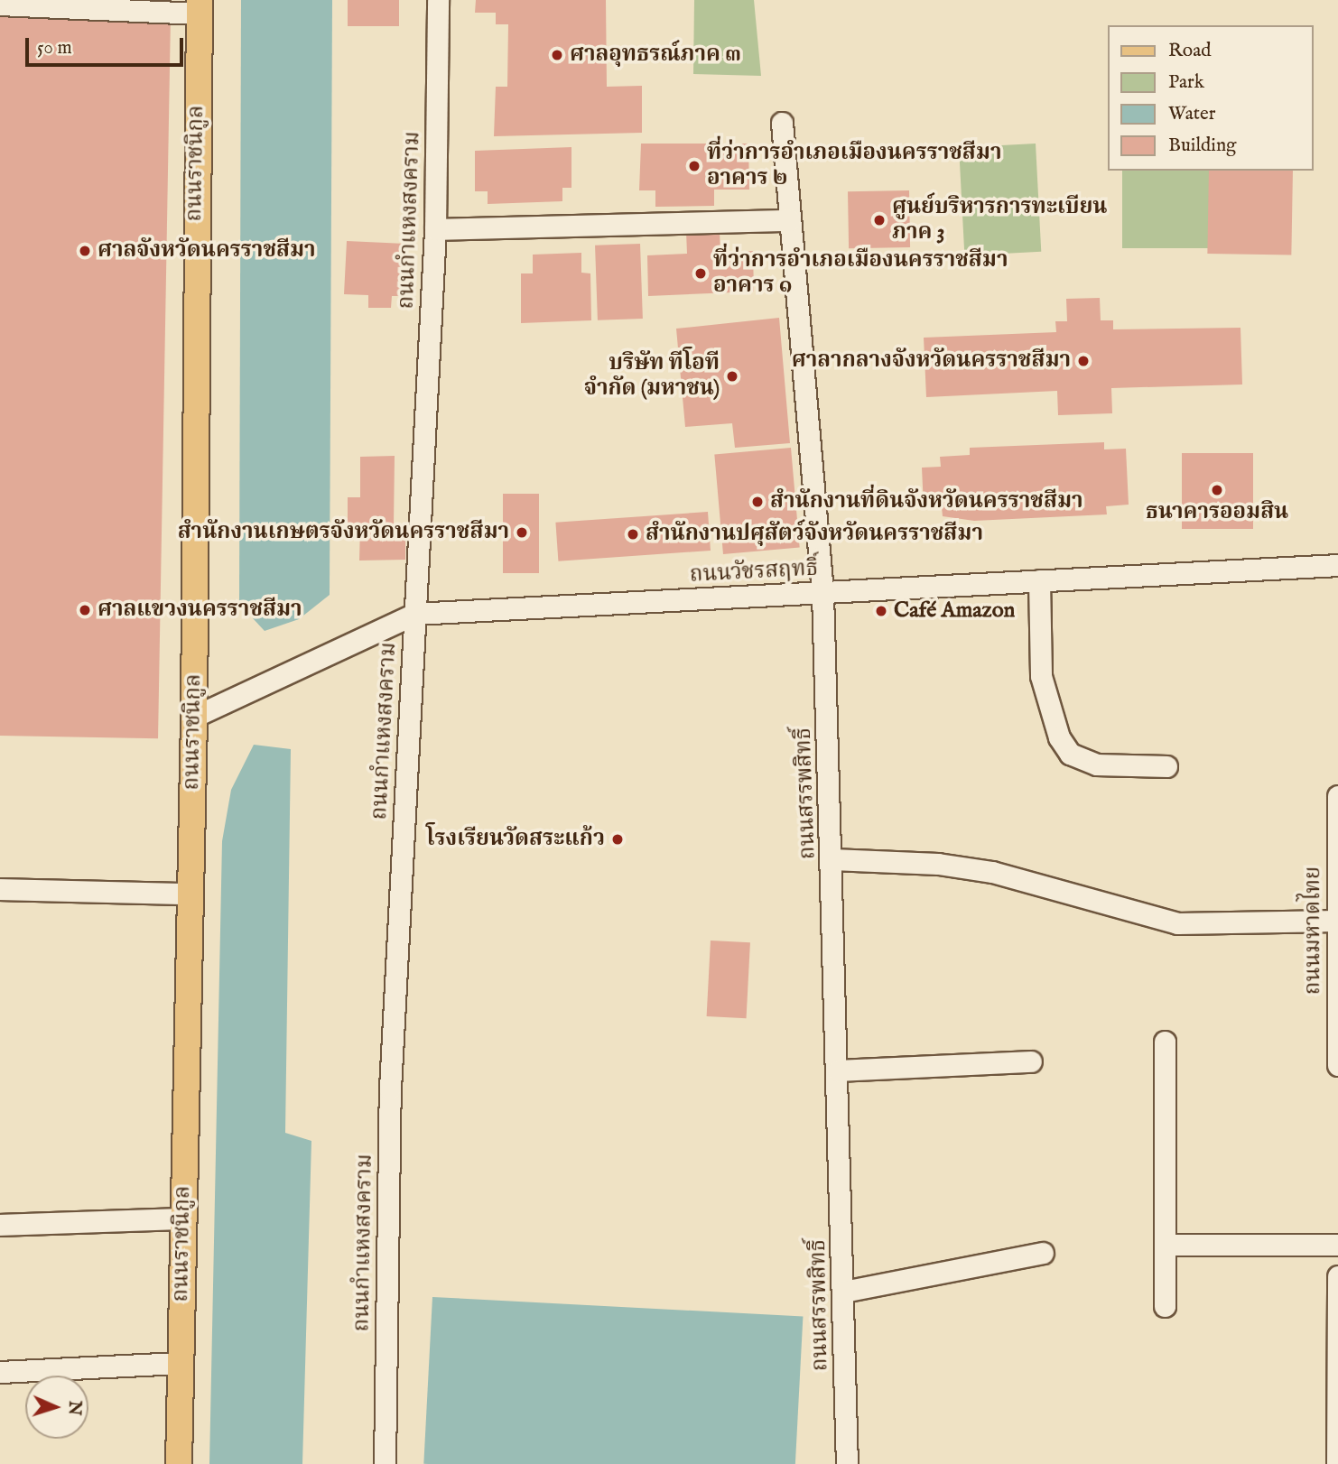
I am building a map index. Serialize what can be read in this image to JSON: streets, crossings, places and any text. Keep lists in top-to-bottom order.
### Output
{
  "streets": {
    "main road": ["ถนนราชนิกูล"],
    "street": [
      "ถนนกำแหงสงคราม",
      "ถนนวัชรสฤทธิ์",
      "ถนนสรรพสิทธิ์",
      "ถนนมหาดไทย"
    ]
  },
  "crossings": [
    ["ถนนราชนิกูล", "ถนนวัชรสฤทธิ์"],
    ["ถนนกำแหงสงคราม", "ถนนวัชรสฤทธิ์"],
    ["ถนนวัชรสฤทธิ์", "ถนนสรรพสิทธิ์"]
  ],
  "places": [
    "ศาลอุทธรณ์ภาค ๓",
    "ที่ว่าการอำเภอเมืองนครราชสีมา อาคาร ๒",
    "ศูนย์บริหารการทะเบียน ภาค 3",
    "ศาลจังหวัดนครราชสีมา",
    "ที่ว่าการอำเภอเมืองนครราชสีมา อาคาร ๑",
    "ศาลากลางจังหวัดนครราชสีมา",
    "บริษัท ทีโอที จำกัด (มหาชน)",
    "ธนาคารออมสิน",
    "สำนักงานที่ดินจังหวัดนครราชสีมา",
    "สำนักงานเกษตรจังหวัดนครราชสีมา",
    "สำนักงานปศุสัตว์จังหวัดนครราชสีมา",
    "ศาลแขวงนครราชสีมา",
    "Café Amazon",
    "โรงเรียนวัดสระแก้ว"
  ],
  "legend": [
    "Road",
    "Park",
    "Water",
    "Building"
  ],
  "scale_bar": "50 m",
  "north": "right"
}
